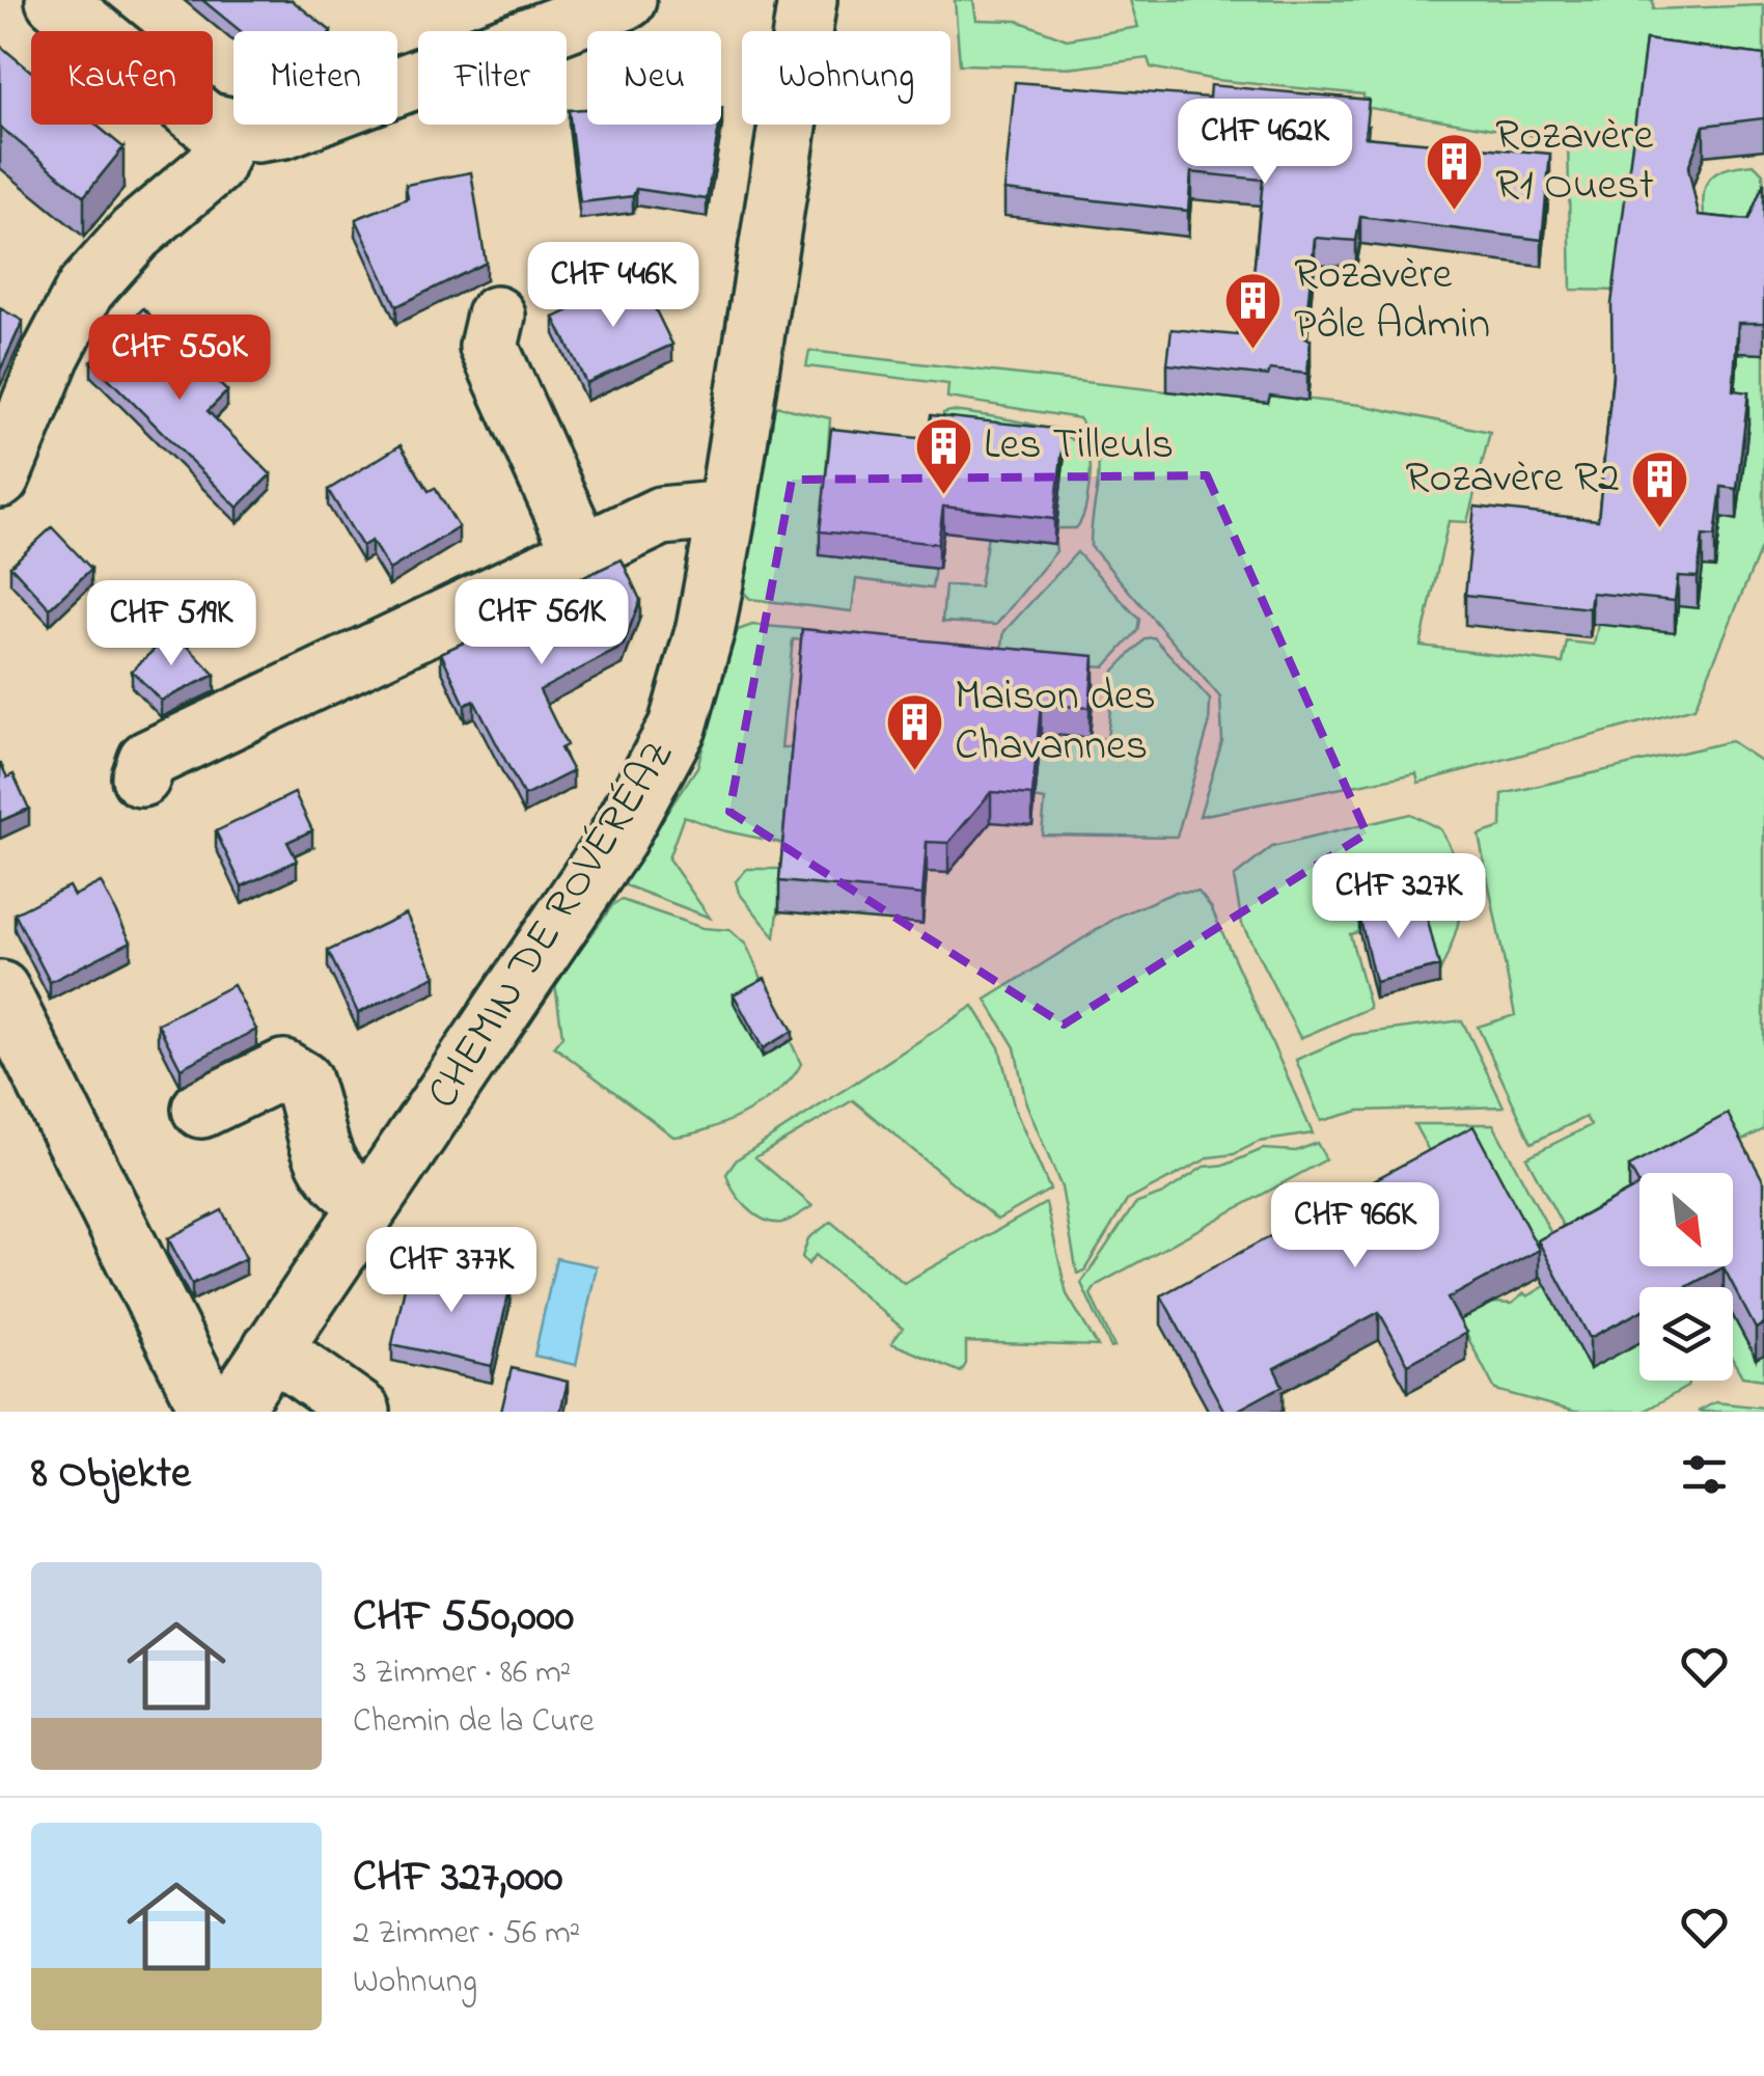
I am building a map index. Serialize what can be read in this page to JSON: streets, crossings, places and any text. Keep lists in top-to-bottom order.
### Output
{
  "streets": {
    "street": ["CHEMIN DE ROVÉRÉAZ"]
  },
  "places": {
    "building": [
      "Rozavère R1 Ouest",
      "Rozavère Pôle Admin",
      "Les Tilleuls",
      "Rozavère R2",
      "Maison des Chavannes"
    ]
  },
  "north": "bottom right",
  "page": {
    "chip": [
      "Kaufen",
      "Mieten",
      "Filter",
      "Neu",
      "Wohnung"
    ],
    "price": [
      "CHF 462K",
      "CHF 446K",
      "CHF 550K",
      "CHF 561K",
      "CHF 519K",
      "CHF 327K",
      "CHF 966K",
      "CHF 377K"
    ],
    "heading": "8 Objekte",
    "list": [
      {
        "name": "CHF 550,000",
        "note": "3 Zimmer · 86 m² · Chemin de la Cure"
      },
      {
        "name": "CHF 327,000",
        "note": "2 Zimmer · 56 m² · Wohnung"
      }
    ]
  }
}
